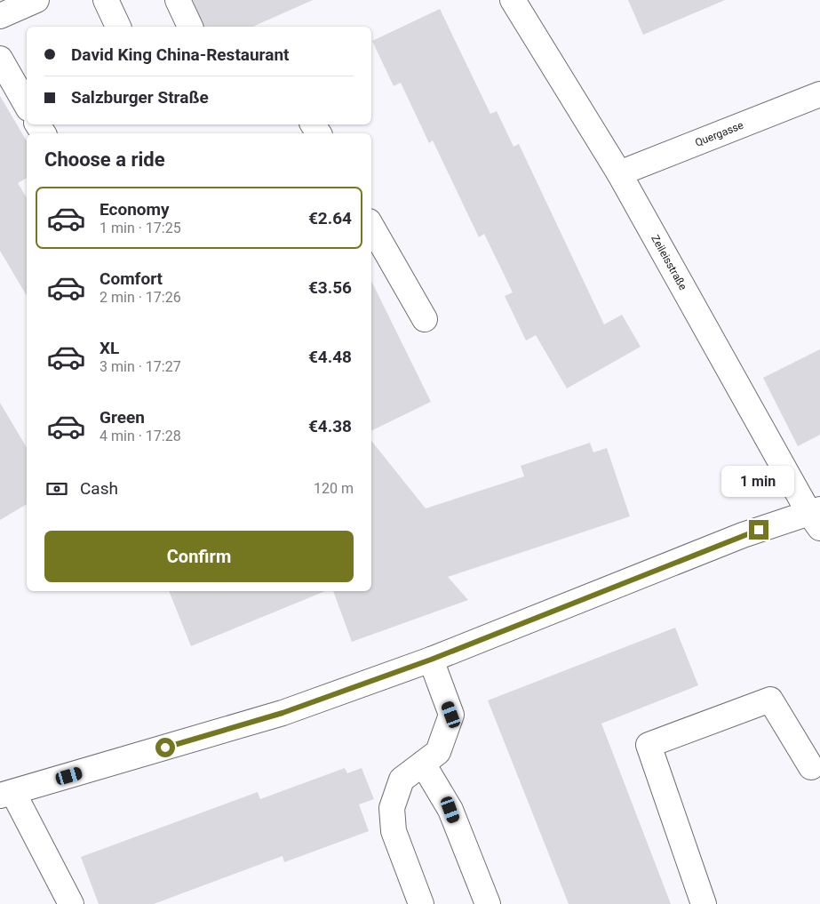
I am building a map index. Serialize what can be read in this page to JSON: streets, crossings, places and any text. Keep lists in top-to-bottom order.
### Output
{
  "streets": {
    "street": ["Quergasse", "Zeileisstraße"]
  },
  "crossings": [
    ["Quergasse", "Zeileisstraße"]
  ],
  "page": {
    "banner": ["David King China-Restaurant", "Salzburger Straße"],
    "heading": "Choose a ride",
    "list": [
      {
        "name": "Economy",
        "note": "1 min · 17:25",
        "value": "€2.64"
      },
      {
        "name": "Comfort",
        "note": "2 min · 17:26",
        "value": "€3.56"
      },
      {
        "name": "XL",
        "note": "3 min · 17:27",
        "value": "€4.48"
      },
      {
        "name": "Green",
        "note": "4 min · 17:28",
        "value": "€4.38"
      }
    ],
    "pay": ["Cash", "120 m"],
    "bubble": "1 min",
    "buttons": "Confirm"
  }
}
